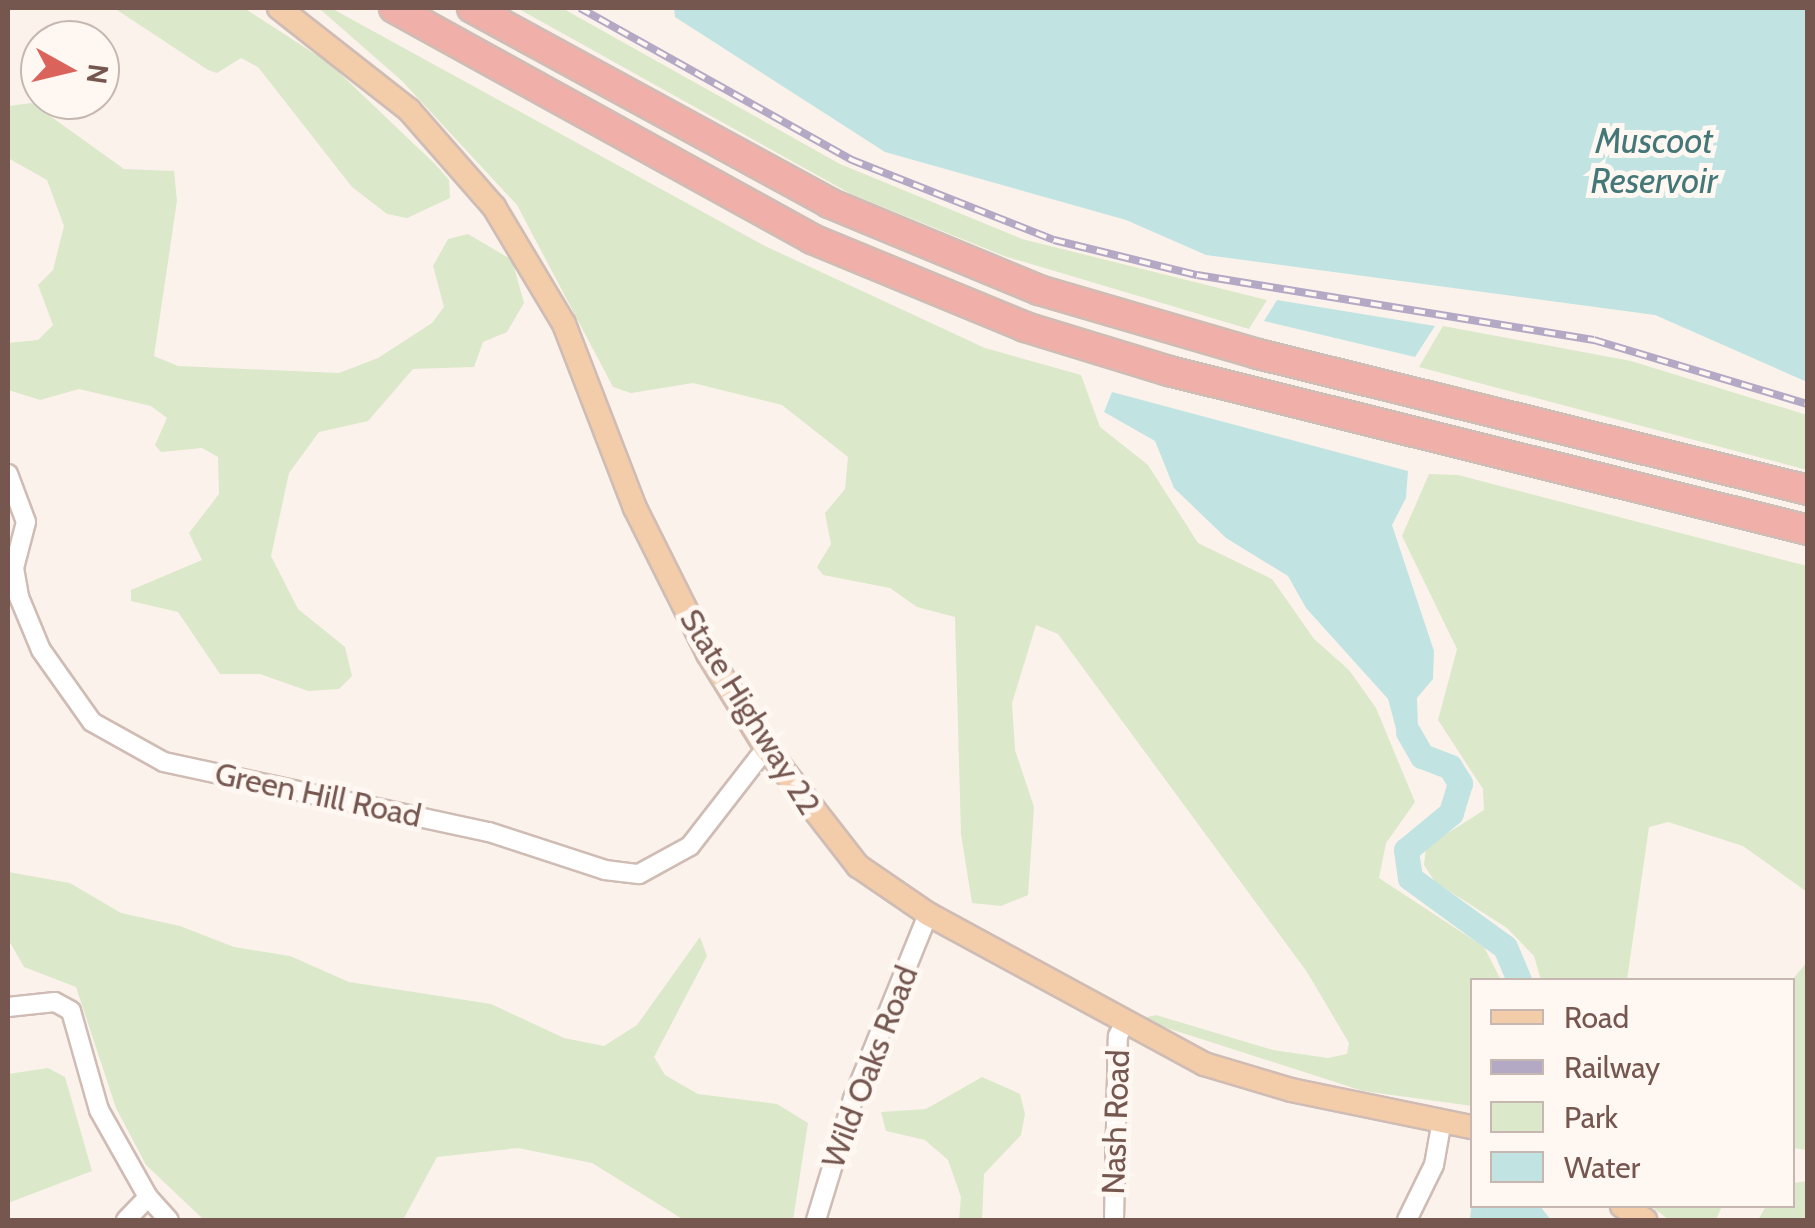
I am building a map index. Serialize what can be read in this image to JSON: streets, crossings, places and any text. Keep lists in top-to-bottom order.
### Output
{
  "streets": {
    "main road": ["State Highway 22"],
    "street": ["Green Hill Road", "Wild Oaks Road", "Nash Road"]
  },
  "crossings": [
    ["State Highway 22", "Green Hill Road"],
    ["State Highway 22", "Wild Oaks Road"],
    ["State Highway 22", "Nash Road"]
  ],
  "water": ["Muscoot Reservoir"],
  "legend": [
    "Road",
    "Railway",
    "Park",
    "Water"
  ],
  "north": "right"
}
